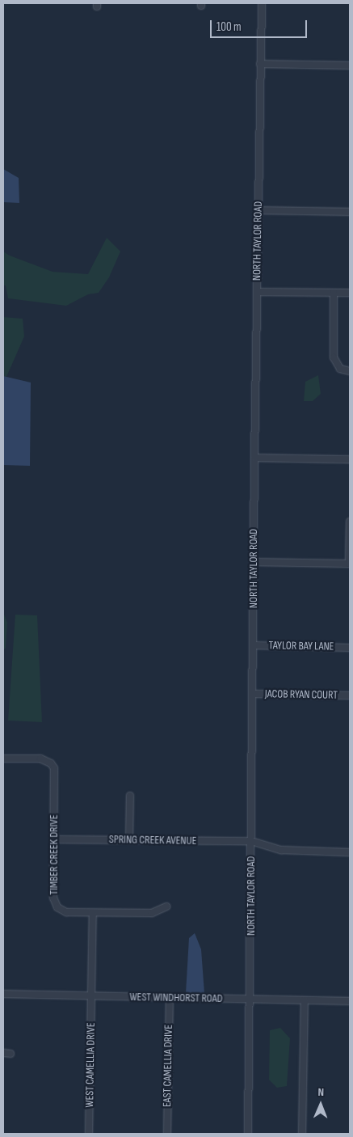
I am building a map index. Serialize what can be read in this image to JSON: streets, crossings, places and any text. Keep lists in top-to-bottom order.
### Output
{
  "streets": {
    "street": [
      "NORTH TAYLOR ROAD",
      "TAYLOR BAY LANE",
      "JACOB RYAN COURT",
      "SPRING CREEK AVENUE",
      "TIMBER CREEK DRIVE",
      "WEST WINDHORST ROAD",
      "WEST CAMELLIA DRIVE",
      "EAST CAMELLIA DRIVE"
    ]
  },
  "crossings": [
    ["NORTH TAYLOR ROAD", "TAYLOR BAY LANE"],
    ["NORTH TAYLOR ROAD", "JACOB RYAN COURT"],
    ["NORTH TAYLOR ROAD", "SPRING CREEK AVENUE"],
    ["NORTH TAYLOR ROAD", "WEST WINDHORST ROAD"],
    ["SPRING CREEK AVENUE", "TIMBER CREEK DRIVE"],
    ["TIMBER CREEK DRIVE", "WEST CAMELLIA DRIVE"],
    ["WEST WINDHORST ROAD", "WEST CAMELLIA DRIVE"],
    ["WEST WINDHORST ROAD", "EAST CAMELLIA DRIVE"]
  ],
  "scale_bar": "100 m",
  "north": "top"
}
